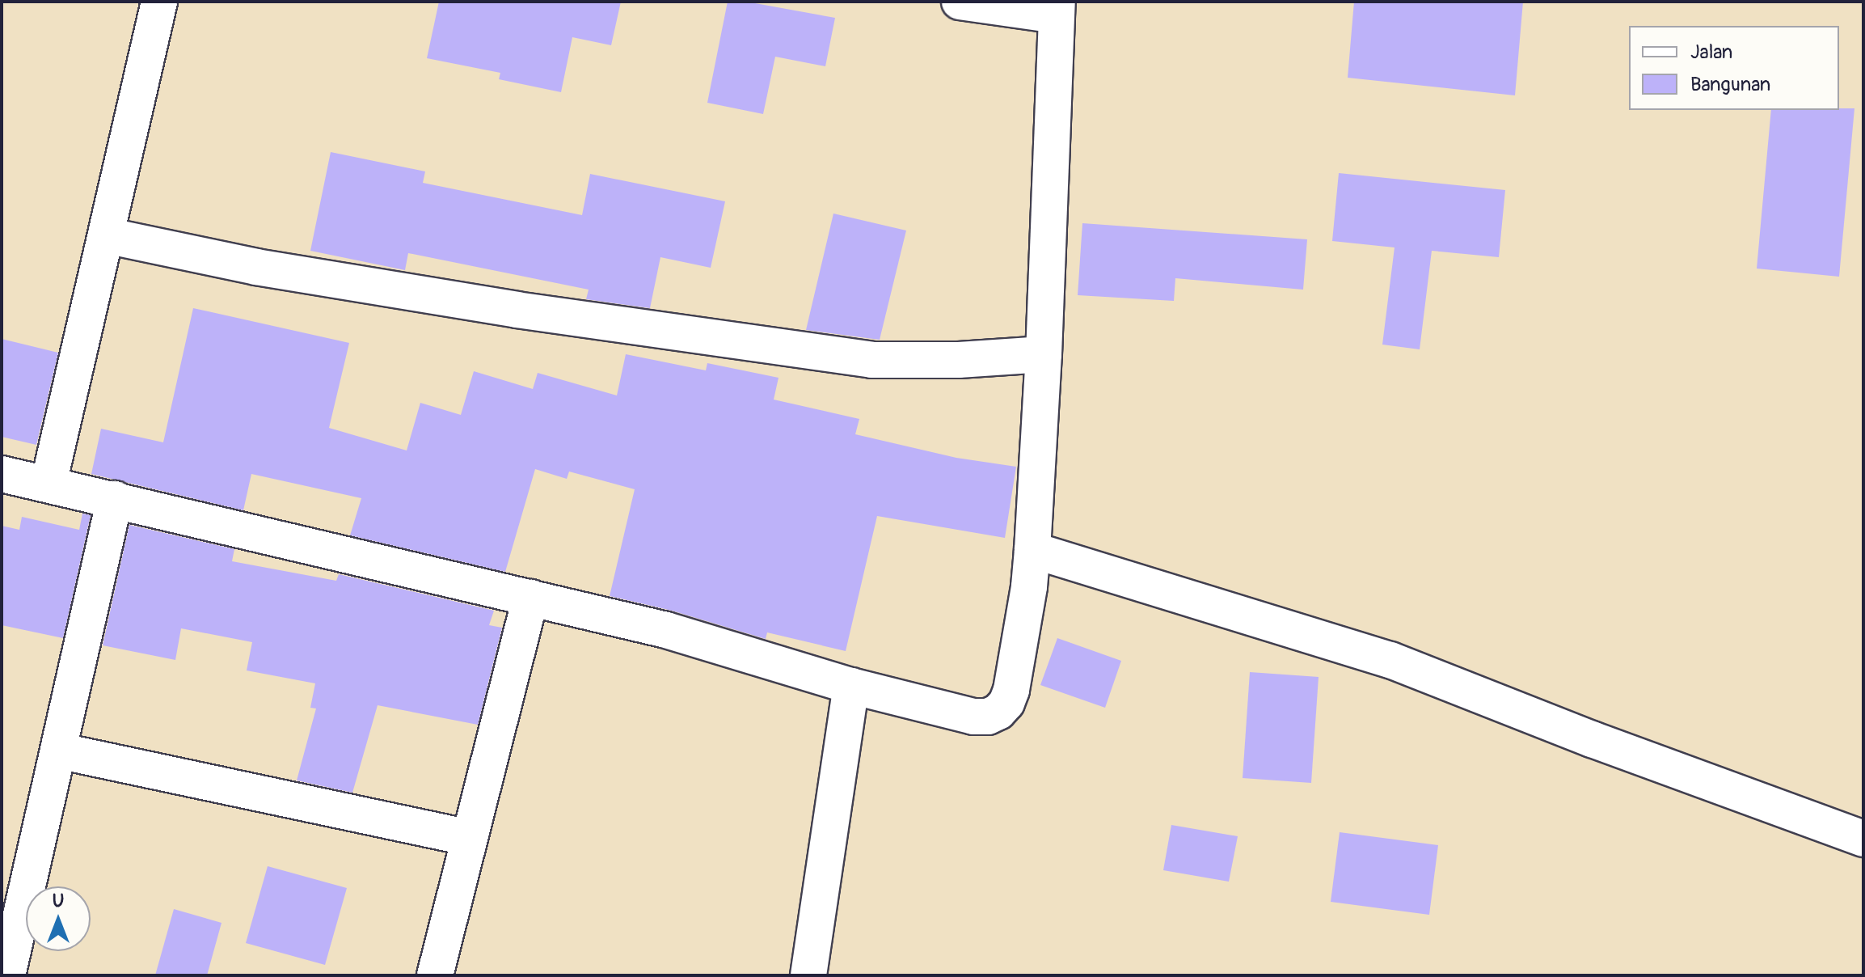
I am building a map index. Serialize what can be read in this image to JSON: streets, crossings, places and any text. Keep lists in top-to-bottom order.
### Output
{
  "legend": ["Jalan", "Bangunan"],
  "north": "top"
}
